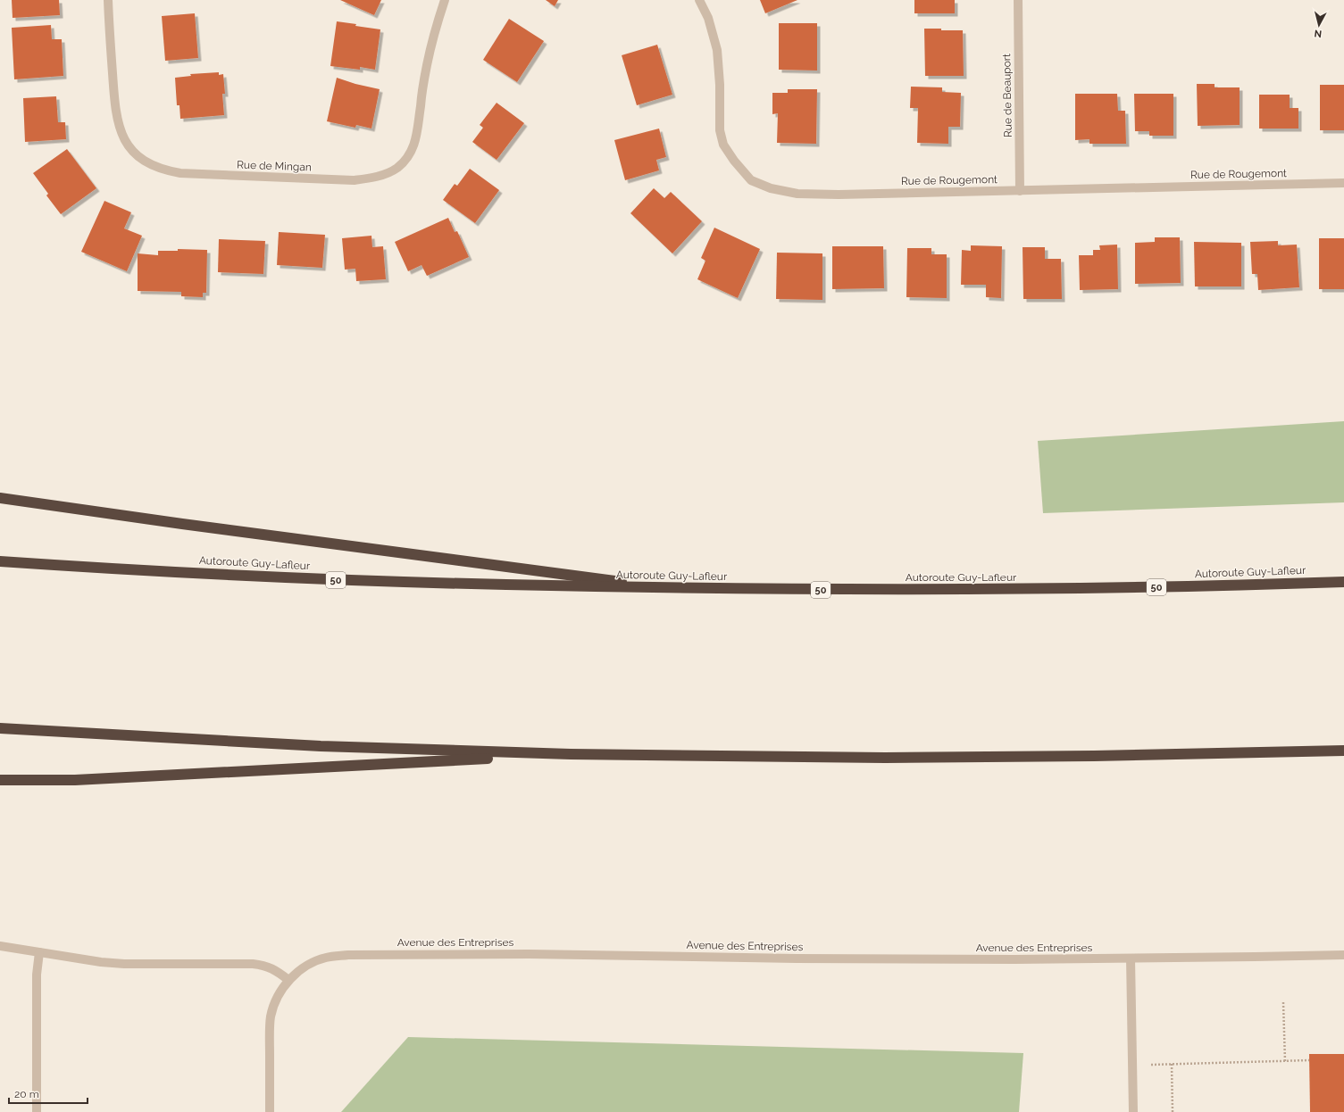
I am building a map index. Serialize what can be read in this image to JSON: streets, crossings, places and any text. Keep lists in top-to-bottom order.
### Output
{
  "streets": {
    "highway": ["Autoroute Guy-Lafleur", "50"],
    "street": [
      "Rue de Beauport",
      "Rue de Mingan",
      "Rue de Rougemont",
      "Avenue des Entreprises"
    ]
  },
  "crossings": [
    ["Rue de Beauport", "Rue de Rougemont"]
  ],
  "scale_bar": "20 m",
  "north": "bottom"
}
